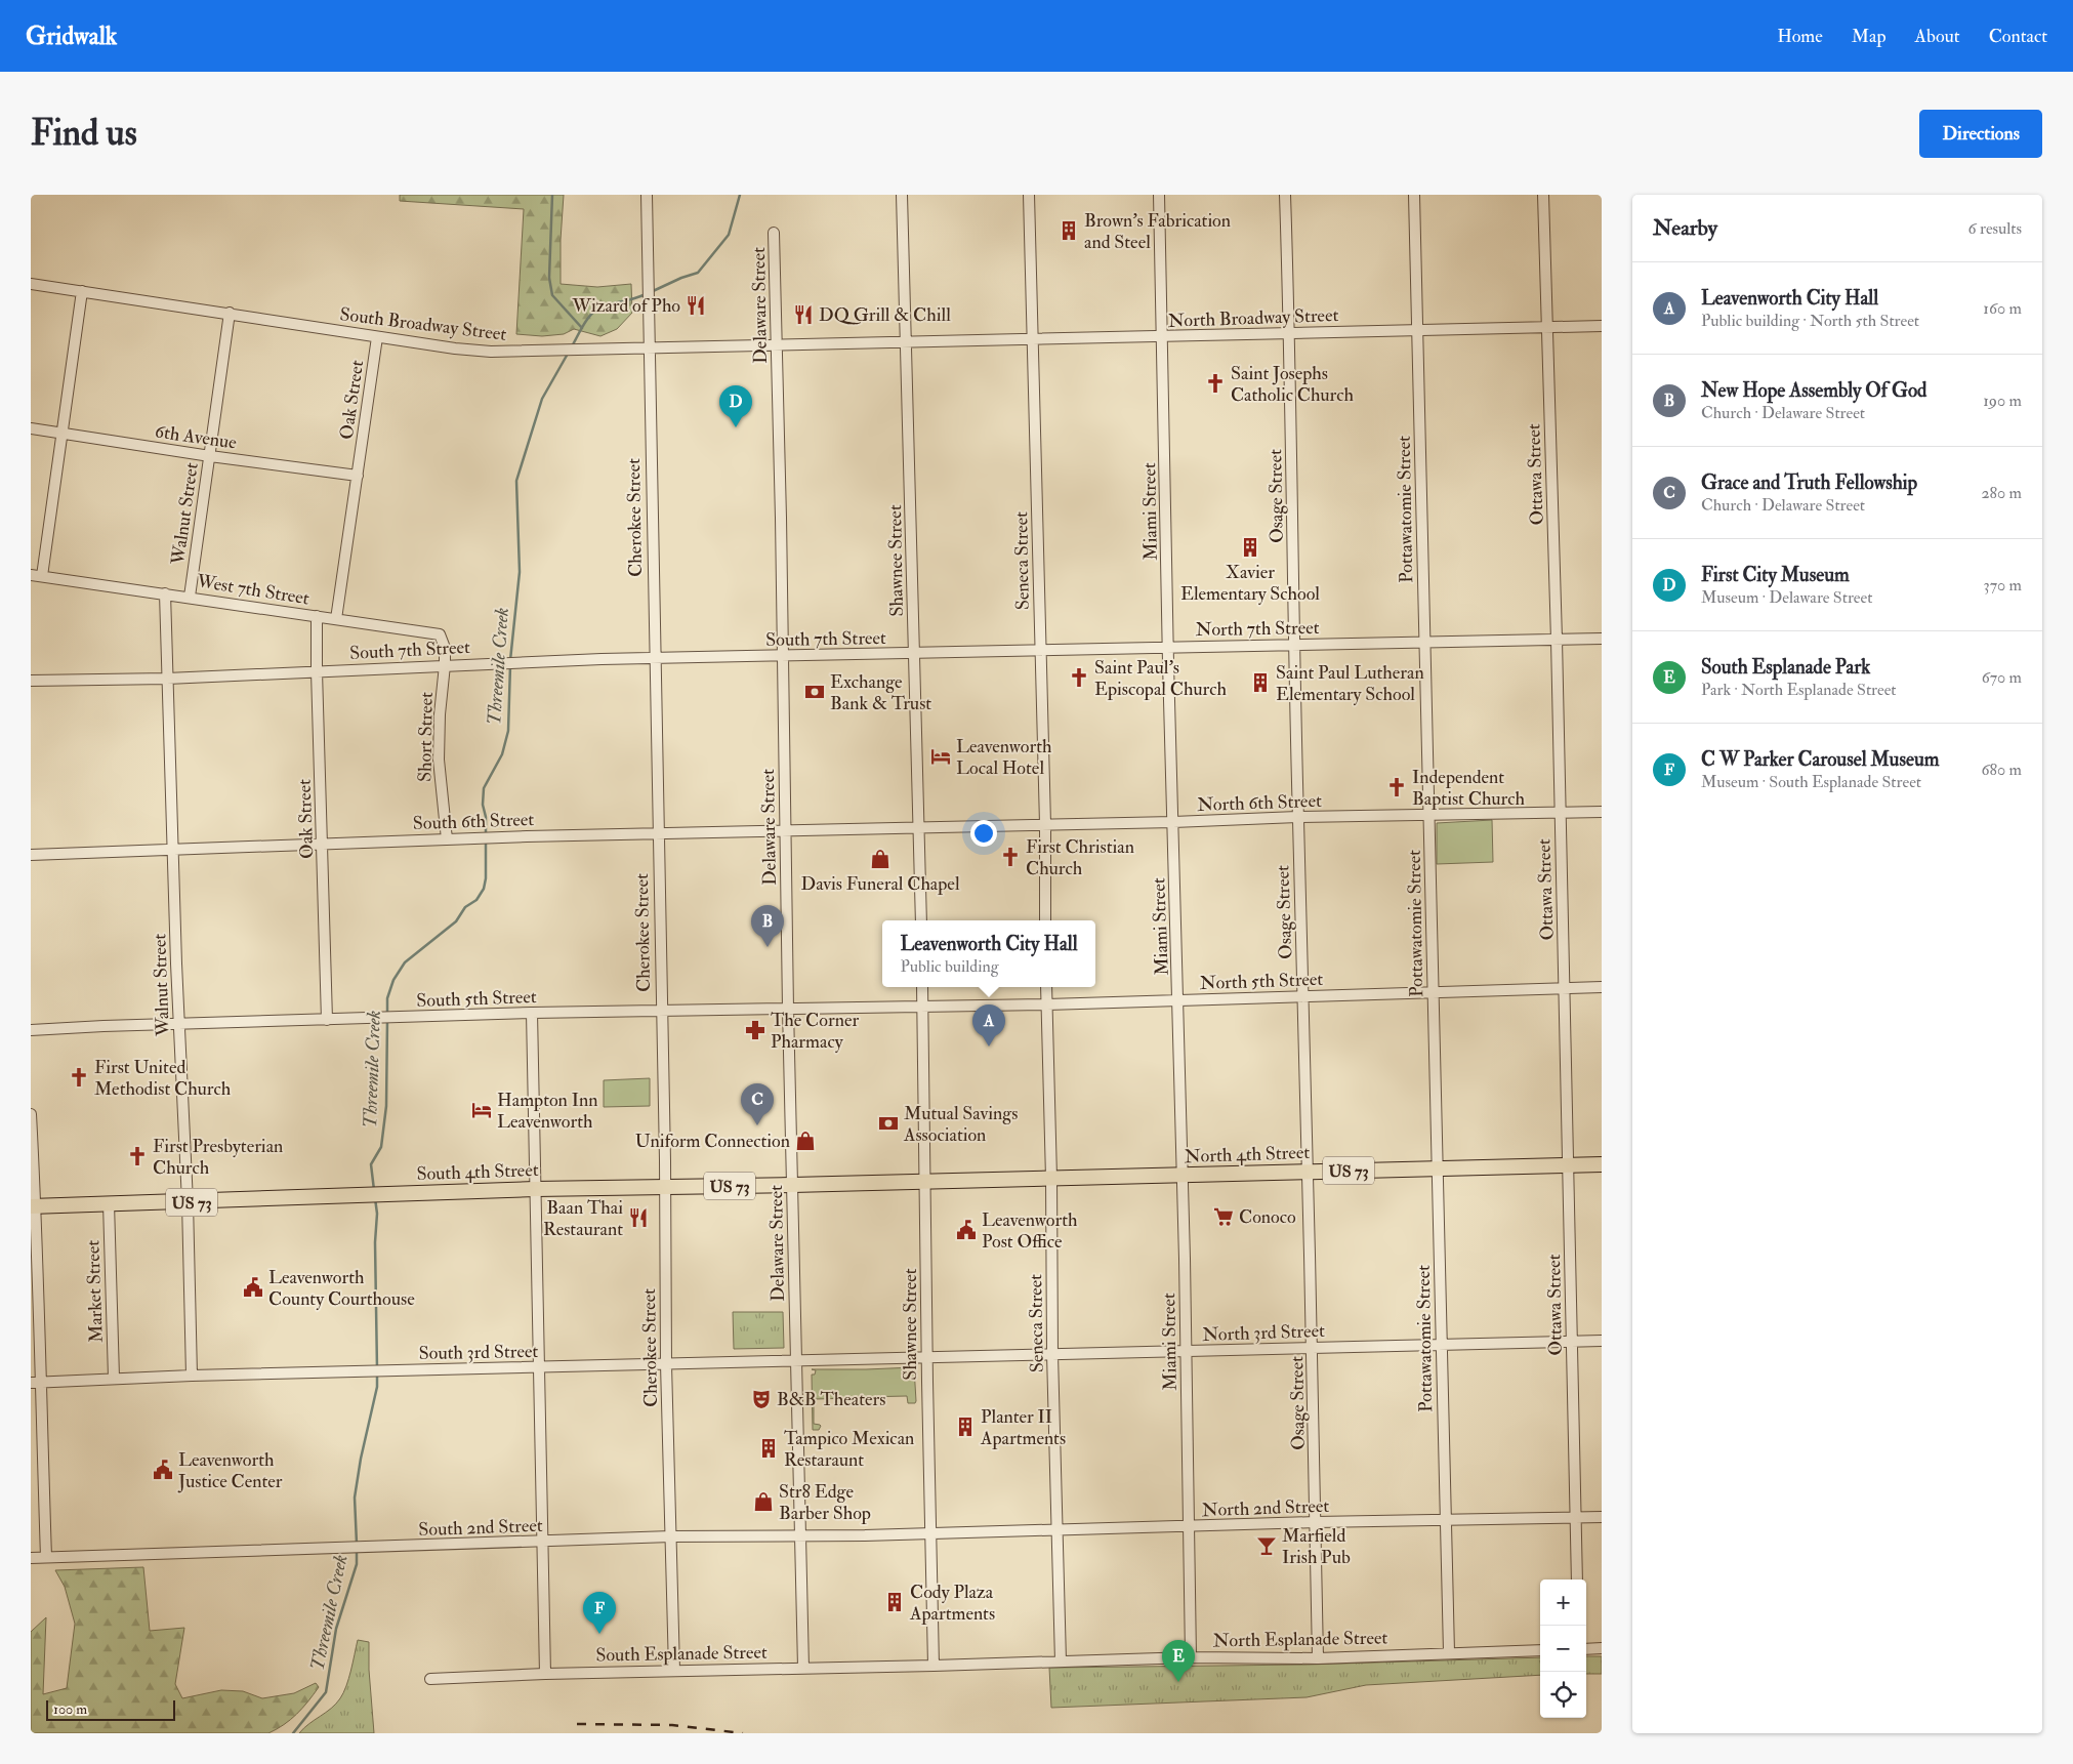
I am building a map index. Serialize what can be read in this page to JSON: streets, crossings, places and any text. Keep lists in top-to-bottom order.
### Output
{
  "streets": {
    "highway": ["North 4th Street", "US 73", "South 4th Street"],
    "street": [
      "Delaware Street",
      "North Broadway Street",
      "South Broadway Street",
      "Oak Street",
      "6th Avenue",
      "Ottawa Street",
      "Osage Street",
      "Pottawatomie Street",
      "Miami Street",
      "Walnut Street",
      "Cherokee Street",
      "Shawnee Street",
      "Seneca Street",
      "West 7th Street",
      "North 7th Street",
      "South 7th Street",
      "Short Street",
      "North 6th Street",
      "South 6th Street",
      "North 5th Street",
      "South 5th Street",
      "Market Street",
      "North 3rd Street",
      "South 3rd Street",
      "North 2nd Street",
      "South 2nd Street",
      "North Esplanade Street",
      "South Esplanade Street"
    ]
  },
  "crossings": [
    ["Delaware Street", "South Broadway Street"],
    ["Delaware Street", "South 7th Street"],
    ["Delaware Street", "South 6th Street"],
    ["Delaware Street", "South 5th Street"],
    ["Delaware Street", "South 4th Street"],
    ["Delaware Street", "South 3rd Street"],
    ["Delaware Street", "South 2nd Street"],
    ["Delaware Street", "South Esplanade Street"],
    ["North Broadway Street", "South Broadway Street"],
    ["North Broadway Street", "Ottawa Street"],
    ["North Broadway Street", "Osage Street"],
    ["North Broadway Street", "Pottawatomie Street"],
    ["North Broadway Street", "Miami Street"],
    ["North Broadway Street", "Shawnee Street"],
    ["North Broadway Street", "Seneca Street"],
    ["South Broadway Street", "Oak Street"],
    ["South Broadway Street", "Walnut Street"],
    ["South Broadway Street", "Cherokee Street"],
    ["South Broadway Street", "Shawnee Street"],
    ["Oak Street", "6th Avenue"],
    ["Oak Street", "West 7th Street"],
    ["Oak Street", "South 7th Street"],
    ["Oak Street", "South 6th Street"],
    ["Oak Street", "South 5th Street"],
    ["6th Avenue", "Walnut Street"],
    ["Ottawa Street", "North 7th Street"],
    ["Ottawa Street", "North 6th Street"],
    ["Ottawa Street", "North 5th Street"],
    ["Ottawa Street", "North 4th Street"],
    ["Ottawa Street", "North 3rd Street"],
    ["Ottawa Street", "North 2nd Street"],
    ["Osage Street", "North 7th Street"],
    ["Osage Street", "North 6th Street"],
    ["Osage Street", "North 5th Street"],
    ["Osage Street", "North 4th Street"],
    ["Osage Street", "North 3rd Street"],
    ["Osage Street", "North 2nd Street"],
    ["Osage Street", "North Esplanade Street"],
    ["Pottawatomie Street", "North 7th Street"],
    ["Pottawatomie Street", "North 6th Street"],
    ["Pottawatomie Street", "North 5th Street"],
    ["Pottawatomie Street", "North 4th Street"],
    ["Pottawatomie Street", "North 3rd Street"],
    ["Pottawatomie Street", "North 2nd Street"],
    ["Pottawatomie Street", "North Esplanade Street"],
    ["Miami Street", "North 7th Street"],
    ["Miami Street", "North 6th Street"],
    ["Miami Street", "North 5th Street"],
    ["Miami Street", "North 4th Street"],
    ["Miami Street", "North 3rd Street"],
    ["Miami Street", "North 2nd Street"],
    ["Miami Street", "North Esplanade Street"],
    ["Walnut Street", "West 7th Street"],
    ["Walnut Street", "South 7th Street"],
    ["Walnut Street", "South 6th Street"],
    ["Walnut Street", "South 5th Street"],
    ["Walnut Street", "South 4th Street"],
    ["Walnut Street", "South 3rd Street"],
    ["Cherokee Street", "South 7th Street"],
    ["Cherokee Street", "South 6th Street"],
    ["Cherokee Street", "South 5th Street"],
    ["Cherokee Street", "South 4th Street"],
    ["Cherokee Street", "South 3rd Street"],
    ["Cherokee Street", "South 2nd Street"],
    ["Cherokee Street", "South Esplanade Street"],
    ["Shawnee Street", "North 7th Street"],
    ["Shawnee Street", "South 7th Street"],
    ["Shawnee Street", "North 6th Street"],
    ["Shawnee Street", "South 6th Street"],
    ["Shawnee Street", "North 5th Street"],
    ["Shawnee Street", "South 5th Street"],
    ["Shawnee Street", "North 4th Street"],
    ["Shawnee Street", "South 4th Street"],
    ["Shawnee Street", "North 3rd Street"],
    ["Shawnee Street", "South 3rd Street"],
    ["Shawnee Street", "North 2nd Street"],
    ["Shawnee Street", "South 2nd Street"],
    ["Shawnee Street", "North Esplanade Street"],
    ["Shawnee Street", "South Esplanade Street"],
    ["Seneca Street", "North 7th Street"],
    ["Seneca Street", "North 6th Street"],
    ["Seneca Street", "North 5th Street"],
    ["Seneca Street", "North 4th Street"],
    ["Seneca Street", "North 3rd Street"],
    ["Seneca Street", "North 2nd Street"],
    ["Seneca Street", "North Esplanade Street"],
    ["West 7th Street", "South 7th Street"],
    ["West 7th Street", "Short Street"],
    ["North 7th Street", "South 7th Street"],
    ["South 7th Street", "Short Street"],
    ["Short Street", "South 6th Street"],
    ["North 6th Street", "South 6th Street"],
    ["North 5th Street", "South 5th Street"],
    ["North 4th Street", "South 4th Street"],
    ["South 4th Street", "Market Street"],
    ["Market Street", "South 3rd Street"],
    ["North 3rd Street", "South 3rd Street"],
    ["North 2nd Street", "South 2nd Street"],
    ["North Esplanade Street", "South Esplanade Street"]
  ],
  "water": ["Threemile Creek"],
  "places": {
    "building": [
      "Brown's Fabrication and Steel",
      "Xavier Elementary School",
      "Saint Paul Lutheran Elementary School",
      "Planter II Apartments",
      "Tampico Mexican Restaraunt",
      "Cody Plaza Apartments"
    ],
    "restaurant": ["Wizard of Pho", "DQ Grill & Chill", "Baan Thai Restaurant"],
    "church": [
      "Saint Josephs Catholic Church",
      "Saint Paul's Episcopal Church",
      "Independent Baptist Church",
      "First Christian Church",
      "First United Methodist Church",
      "First Presbyterian Church"
    ],
    "bank": ["Exchange Bank & Trust", "Mutual Savings Association"],
    "hotel": ["Leavenworth Local Hotel", "Hampton Inn Leavenworth"],
    "shop": ["Davis Funeral Chapel", "Uniform Connection", "Str8 Edge Barber Shop"],
    "pharmacy": ["The Corner Pharmacy"],
    "supermarket": ["Conoco"],
    "public building": ["Leavenworth Post Office", "Leavenworth County Courthouse", "Leavenworth Justice Center"],
    "theatre": ["B&B Theaters"],
    "bar": ["Marfield Irish Pub"]
  },
  "scale_bar": "100 m",
  "page": {
    "header": "Gridwalk",
    "nav": [
      "Home",
      "Map",
      "About",
      "Contact"
    ],
    "buttons": "Directions",
    "title": "Find us",
    "heading": ["Nearby", "6 results"],
    "list": [
      {
        "mark": "A",
        "name": "Leavenworth City Hall",
        "note": "Public building · North 5th Street",
        "value": "160 m"
      },
      {
        "mark": "B",
        "name": "New Hope Assembly Of God",
        "note": "Church · Delaware Street",
        "value": "190 m"
      },
      {
        "mark": "C",
        "name": "Grace and Truth Fellowship",
        "note": "Church · Delaware Street",
        "value": "280 m"
      },
      {
        "mark": "D",
        "name": "First City Museum",
        "note": "Museum · Delaware Street",
        "value": "370 m"
      },
      {
        "mark": "E",
        "name": "South Esplanade Park",
        "note": "Park · North Esplanade Street",
        "value": "670 m"
      },
      {
        "mark": "F",
        "name": "C W Parker Carousel Museum",
        "note": "Museum · South Esplanade Street",
        "value": "680 m"
      }
    ],
    "pins": [
      "D",
      "B",
      "A",
      "C",
      "F",
      "E"
    ],
    "popup": ["Leavenworth City Hall", "Public building"],
    "map_buttons": ["+", "−"],
    "scale": "100 m"
  }
}
